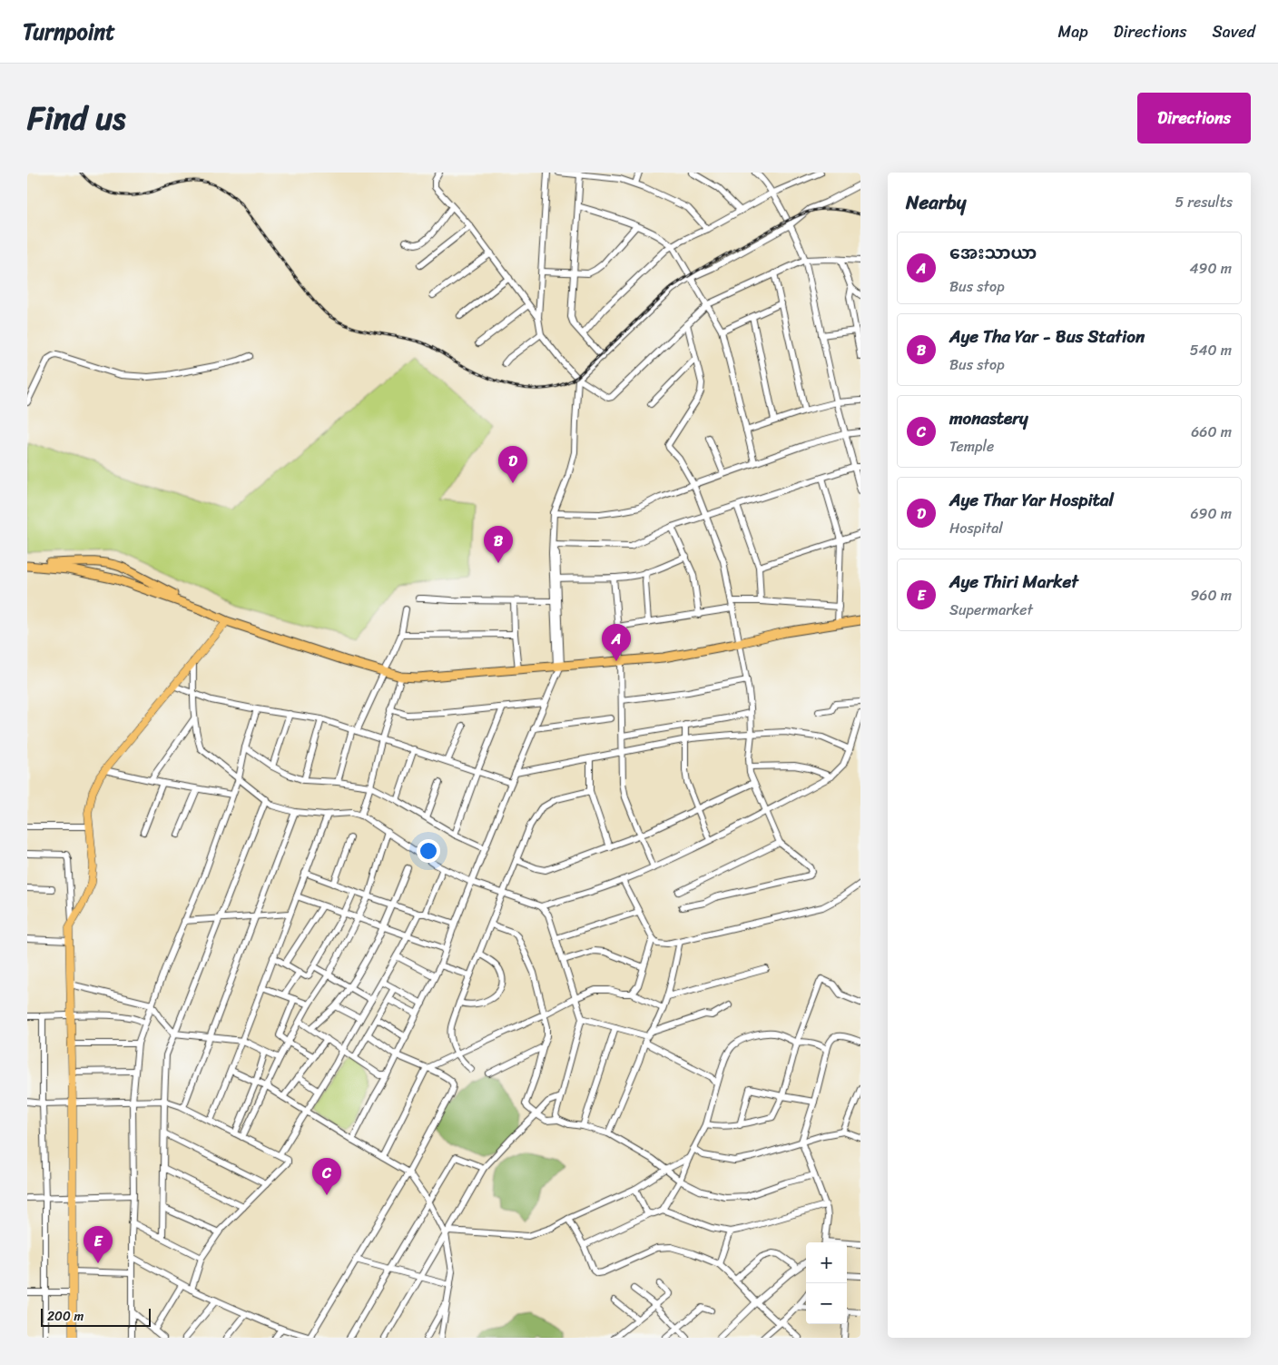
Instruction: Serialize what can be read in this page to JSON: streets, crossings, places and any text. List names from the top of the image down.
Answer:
{
  "scale_bar": "200 m",
  "page": {
    "header": "Turnpoint",
    "nav": ["Map", "Directions", "Saved"],
    "title": "Find us",
    "buttons": "Directions",
    "heading": ["Nearby", "5 results"],
    "list": [
      {
        "mark": "A",
        "name": "အေးသာယာ",
        "note": "Bus stop",
        "value": "490 m"
      },
      {
        "mark": "B",
        "name": "Aye Tha Yar - Bus Station",
        "note": "Bus stop",
        "value": "540 m"
      },
      {
        "mark": "C",
        "name": "monastery",
        "note": "Temple",
        "value": "660 m"
      },
      {
        "mark": "D",
        "name": "Aye Thar Yar Hospital",
        "note": "Hospital",
        "value": "690 m"
      },
      {
        "mark": "E",
        "name": "Aye Thiri Market",
        "note": "Supermarket",
        "value": "960 m"
      }
    ],
    "pins": [
      "D",
      "B",
      "A",
      "C",
      "E"
    ],
    "map_buttons": ["+", "−"],
    "scale": "200 m"
  }
}
